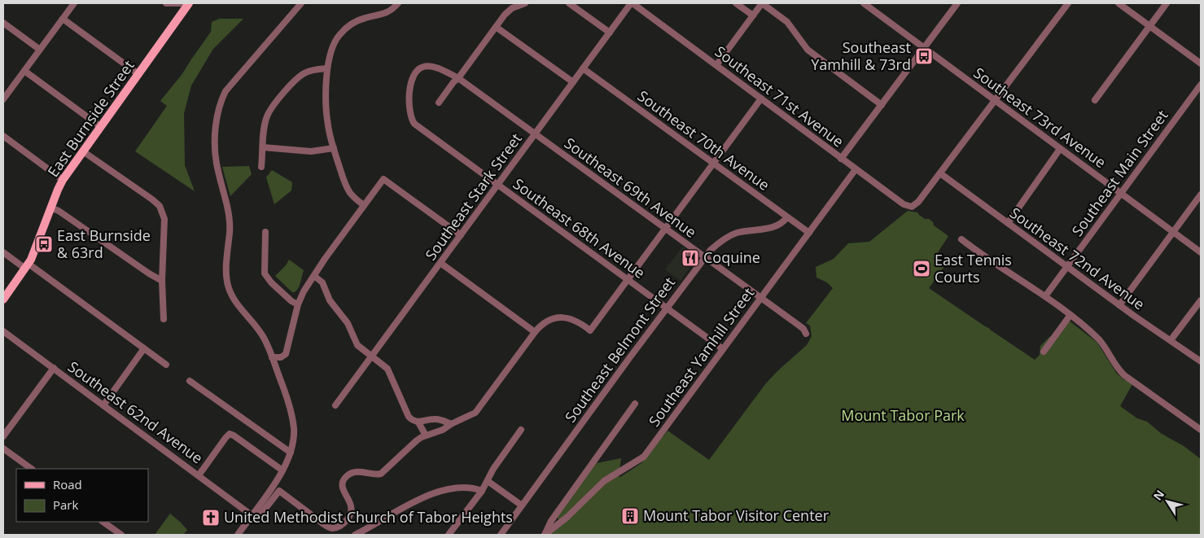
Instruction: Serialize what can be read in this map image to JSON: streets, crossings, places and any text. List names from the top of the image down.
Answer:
{
  "streets": {
    "main road": ["East Burnside Street"],
    "street": [
      "Southeast 71st Avenue",
      "Southeast 73rd Avenue",
      "Southeast 70th Avenue",
      "Southeast Main Street",
      "Southeast 69th Avenue",
      "Southeast Stark Street",
      "Southeast 68th Avenue",
      "Southeast 72nd Avenue",
      "Southeast Belmont Street",
      "Southeast Yamhill Street",
      "Southeast 62nd Avenue"
    ]
  },
  "crossings": [
    ["Southeast 71st Avenue", "Southeast Stark Street"],
    ["Southeast 71st Avenue", "Southeast 72nd Avenue"],
    ["Southeast 71st Avenue", "Southeast Yamhill Street"],
    ["Southeast 73rd Avenue", "Southeast Main Street"],
    ["Southeast 70th Avenue", "Southeast Stark Street"],
    ["Southeast 70th Avenue", "Southeast Belmont Street"],
    ["Southeast 70th Avenue", "Southeast Yamhill Street"],
    ["Southeast Main Street", "Southeast 72nd Avenue"],
    ["Southeast 69th Avenue", "Southeast Stark Street"],
    ["Southeast 69th Avenue", "Southeast 68th Avenue"],
    ["Southeast 69th Avenue", "Southeast Belmont Street"],
    ["Southeast 69th Avenue", "Southeast Yamhill Street"],
    ["Southeast Stark Street", "Southeast 68th Avenue"],
    ["Southeast 68th Avenue", "Southeast Belmont Street"],
    ["Southeast 68th Avenue", "Southeast Yamhill Street"]
  ],
  "parks": ["Mount Tabor Park"],
  "places": {
    "bus stop": ["Southeast Yamhill & 73rd", "East Burnside & 63rd"],
    "restaurant": ["Coquine"],
    "sports": ["East Tennis Courts"],
    "building": ["Mount Tabor Visitor Center"],
    "church": ["United Methodist Church of Tabor Heights"]
  },
  "legend": ["Road", "Park"],
  "north": "top left"
}
